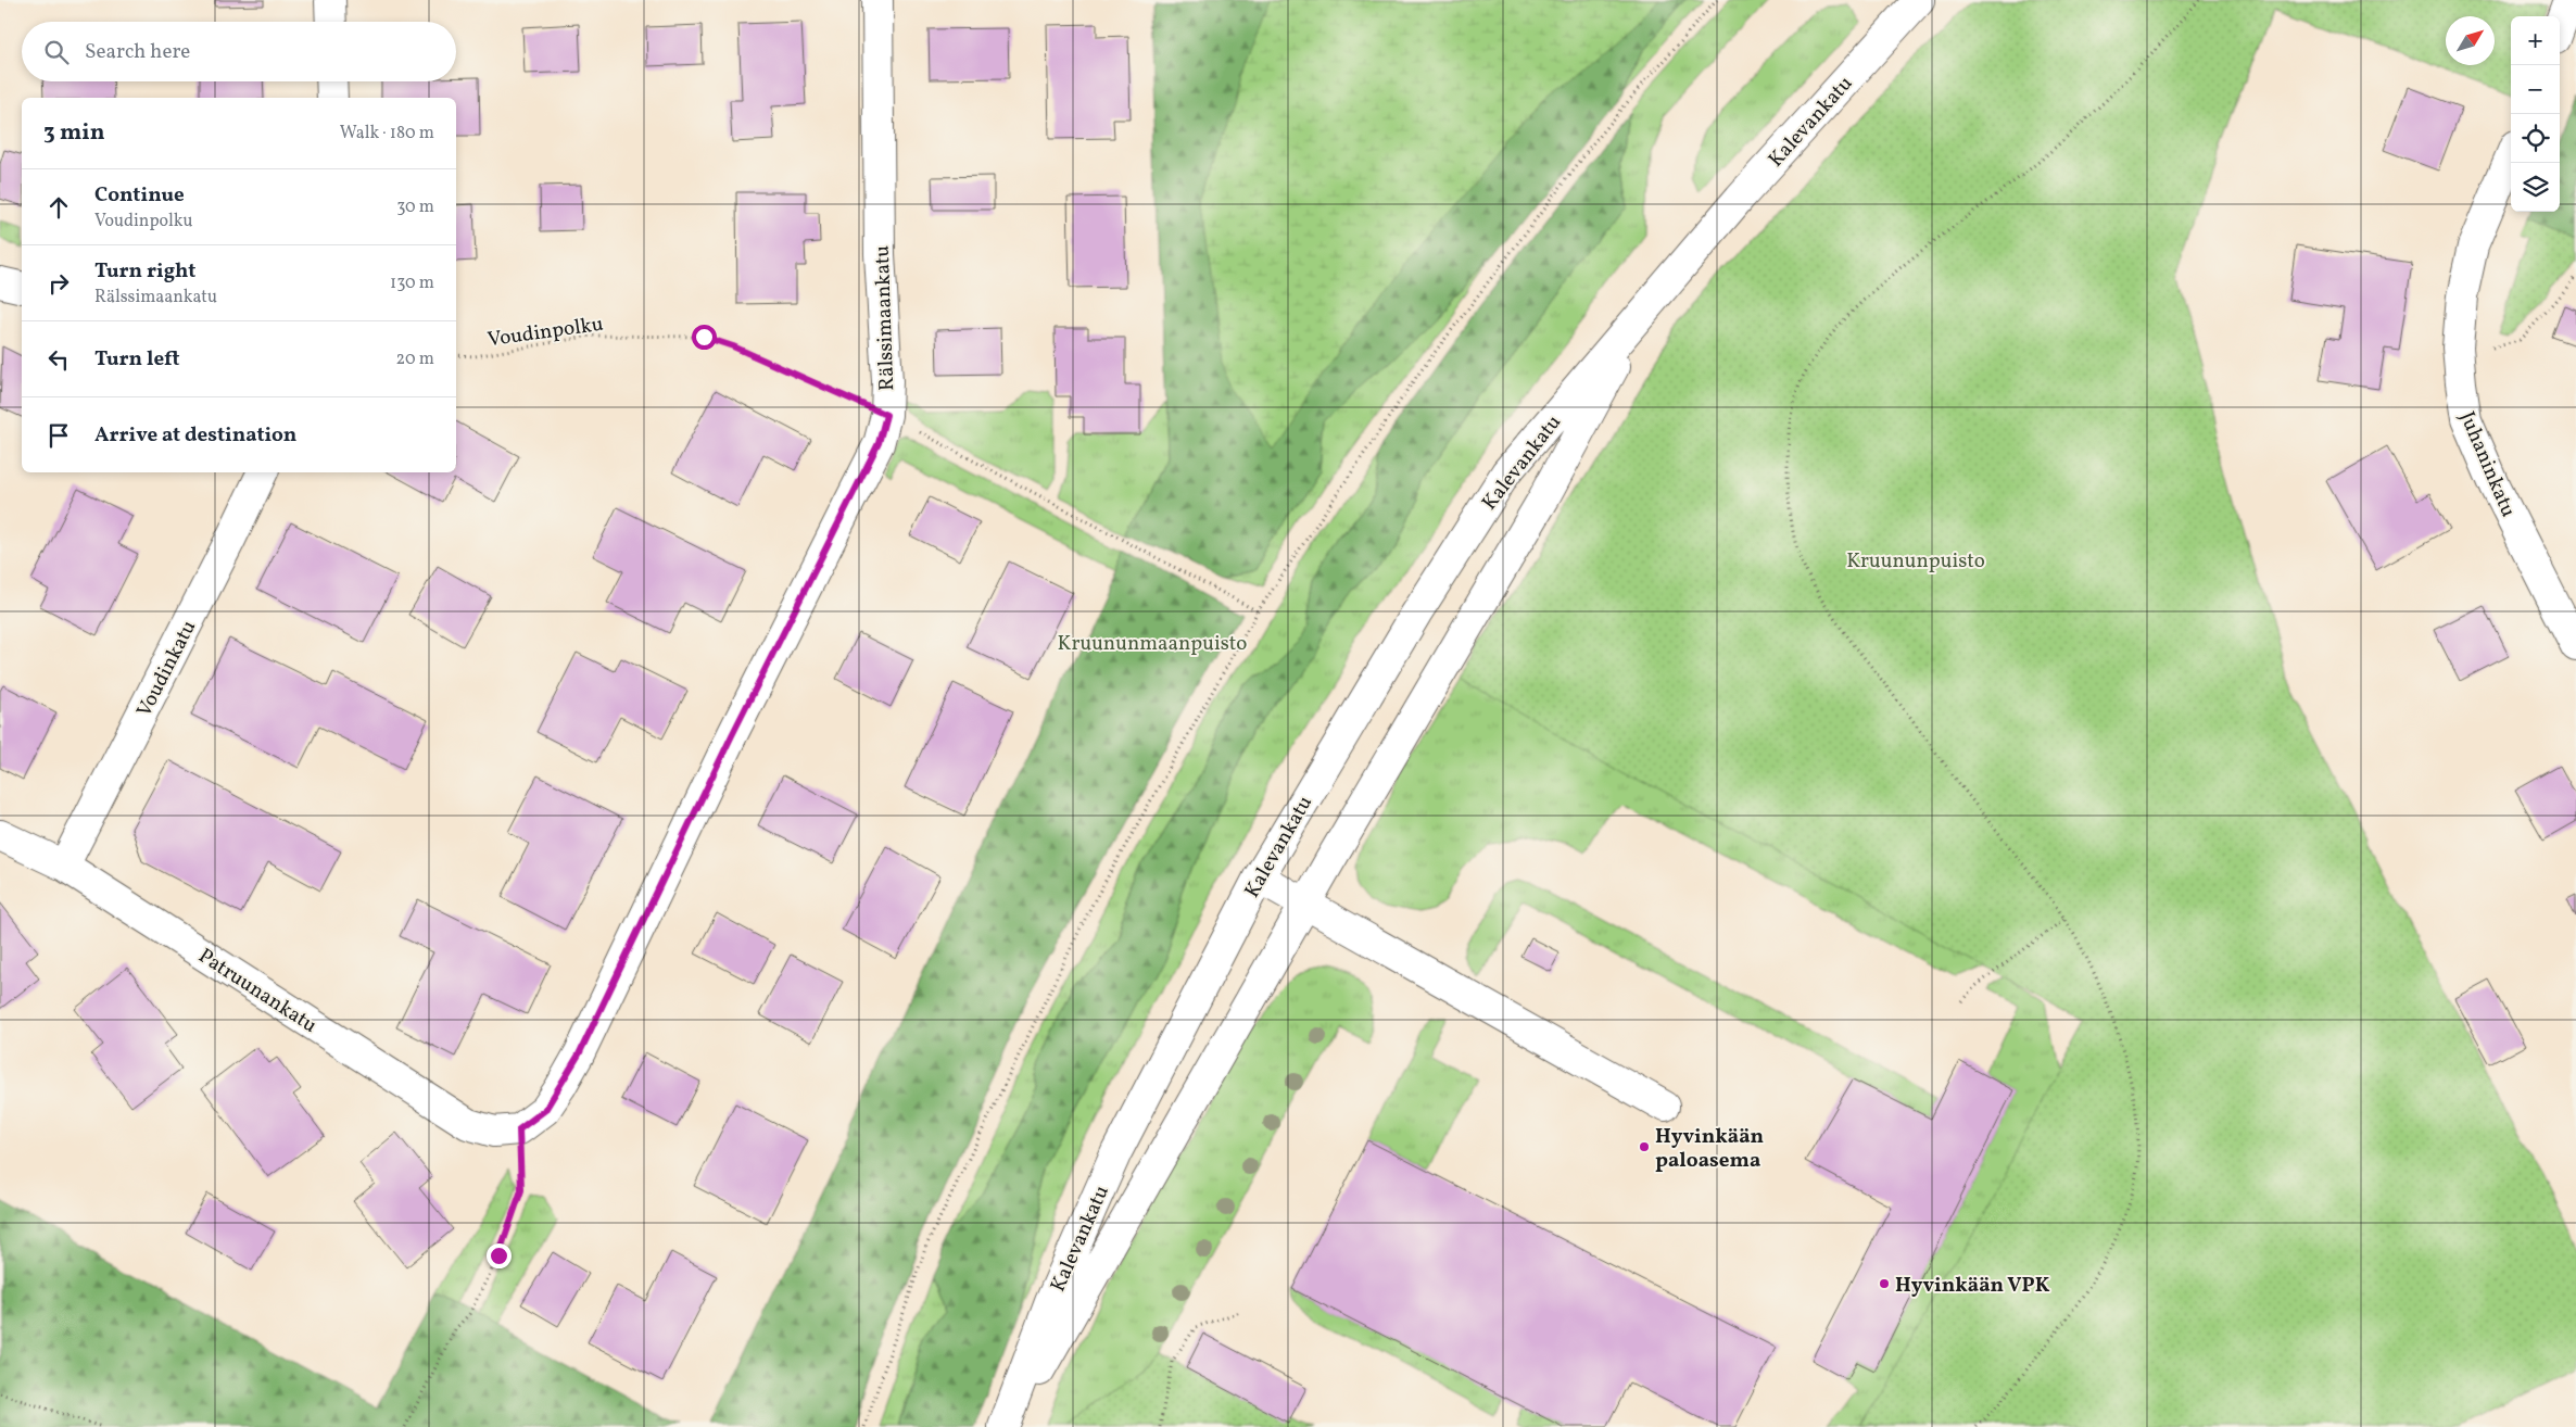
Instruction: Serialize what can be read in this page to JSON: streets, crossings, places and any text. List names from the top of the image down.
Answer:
{
  "streets": {
    "main road": [
      "Kalevankatu",
      "Rälssimaankatu",
      "Juhaninkatu",
      "Voudinkatu",
      "Patruunankatu"
    ],
    "path": ["Voudinpolku"]
  },
  "crossings": [
    ["Rälssimaankatu", "Voudinpolku"],
    ["Rälssimaankatu", "Patruunankatu"],
    ["Voudinkatu", "Patruunankatu"]
  ],
  "parks": ["Kruununpuisto", "Kruununmaanpuisto"],
  "places": ["Hyvinkään paloasema", "Hyvinkään VPK"],
  "north": "top right",
  "page": {
    "map_buttons": ["+", "−"],
    "search": "Search here",
    "heading": ["3 min", "Walk · 180 m"],
    "list": [
      ["Continue", "Voudinpolku", "30 m"],
      ["Turn right", "Rälssimaankatu", "130 m"],
      ["Turn left", "20 m"],
      "Arrive at destination"
    ]
  }
}
